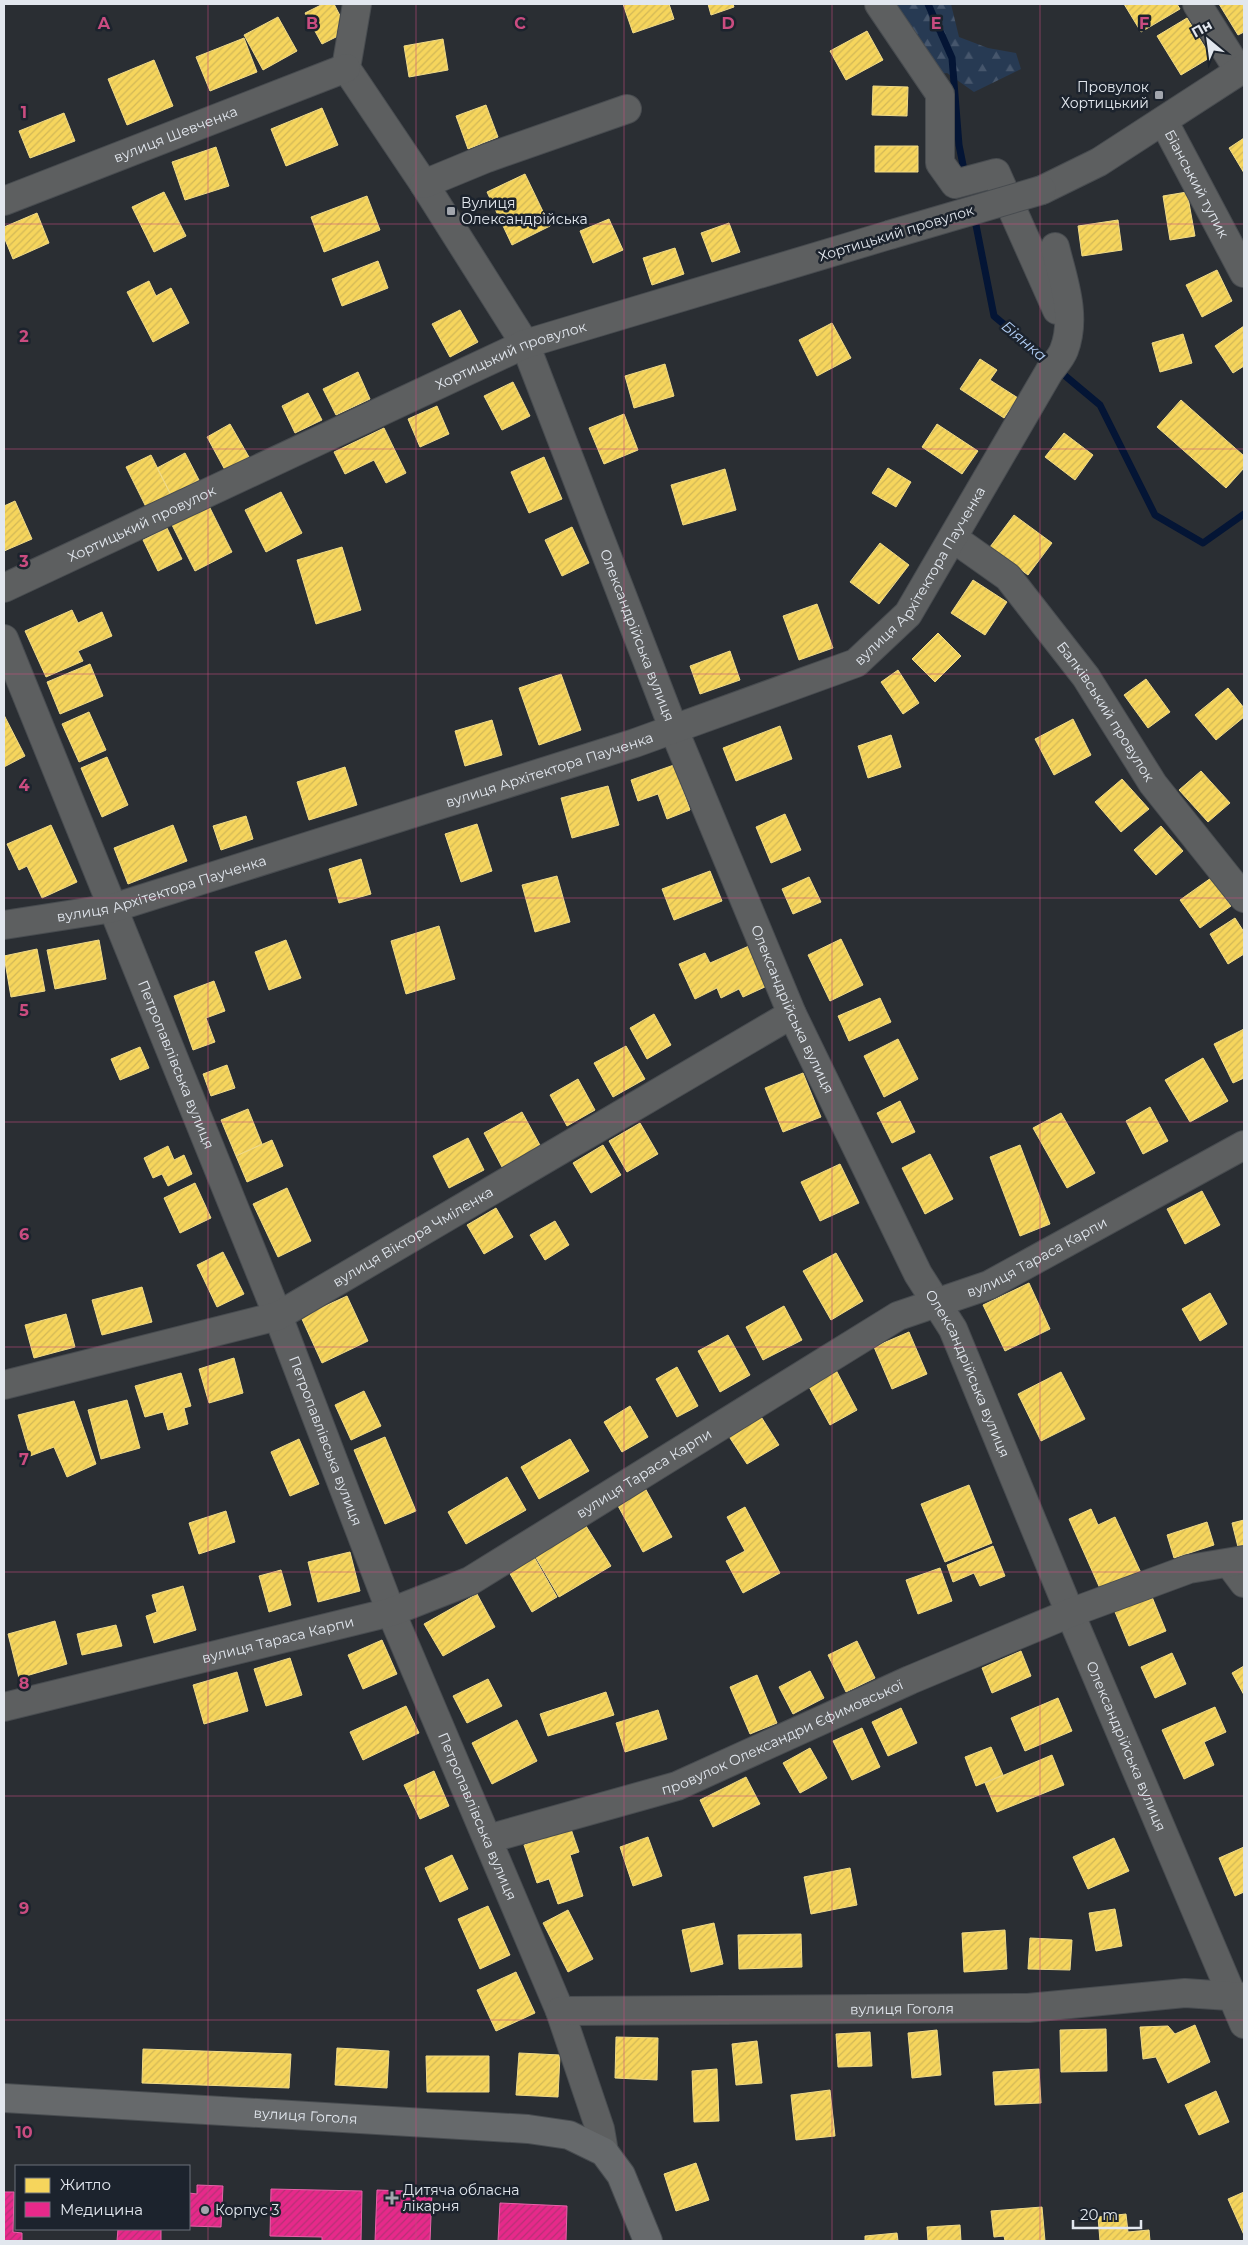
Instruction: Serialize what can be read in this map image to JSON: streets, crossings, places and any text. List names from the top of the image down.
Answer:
{
  "streets": {
    "main road": ["Петропавлівська вулиця", "вулиця Гоголя"],
    "street": [
      "вулиця Шевченка",
      "Біанський тупик",
      "Хортицький провулок",
      "вулиця Архітектора Паученка",
      "Олександрійська вулиця",
      "Балківський провулок",
      "вулиця Віктора Чміленка",
      "вулиця Тараса Карпи",
      "провулок Олександри Єфимовської"
    ]
  },
  "crossings": [
    ["вулиця Шевченка", "Олександрійська вулиця"],
    ["Біанський тупик", "Хортицький провулок"],
    ["Хортицький провулок", "Олександрійська вулиця"],
    ["вулиця Архітектора Паученка", "Олександрійська вулиця"],
    ["вулиця Архітектора Паученка", "Балківський провулок"],
    ["вулиця Архітектора Паученка", "Петропавлівська вулиця"],
    ["Олександрійська вулиця", "вулиця Віктора Чміленка"],
    ["Олександрійська вулиця", "вулиця Тараса Карпи"],
    ["Олександрійська вулиця", "провулок Олександри Єфимовської"],
    ["Олександрійська вулиця", "вулиця Гоголя"],
    ["Петропавлівська вулиця", "вулиця Віктора Чміленка"],
    ["Петропавлівська вулиця", "вулиця Тараса Карпи"],
    ["Петропавлівська вулиця", "провулок Олександри Єфимовської"],
    ["Петропавлівська вулиця", "вулиця Гоголя"]
  ],
  "water": ["Біянка"],
  "places": {
    "transit": ["Провулок Хортицький", "Вулиця Олександрійська"],
    "health": ["Дитяча обласна лікарня"],
    "other": ["Корпус 3"]
  },
  "legend": ["Житло", "Медицина"],
  "scale_bar": "20 m",
  "north": "top left",
  "grid": {
    "columns": [
      "A",
      "B",
      "C",
      "D",
      "E",
      "F"
    ],
    "rows": [
      "1",
      "2",
      "3",
      "4",
      "5",
      "6",
      "7",
      "8",
      "9",
      "10"
    ]
  }
}
